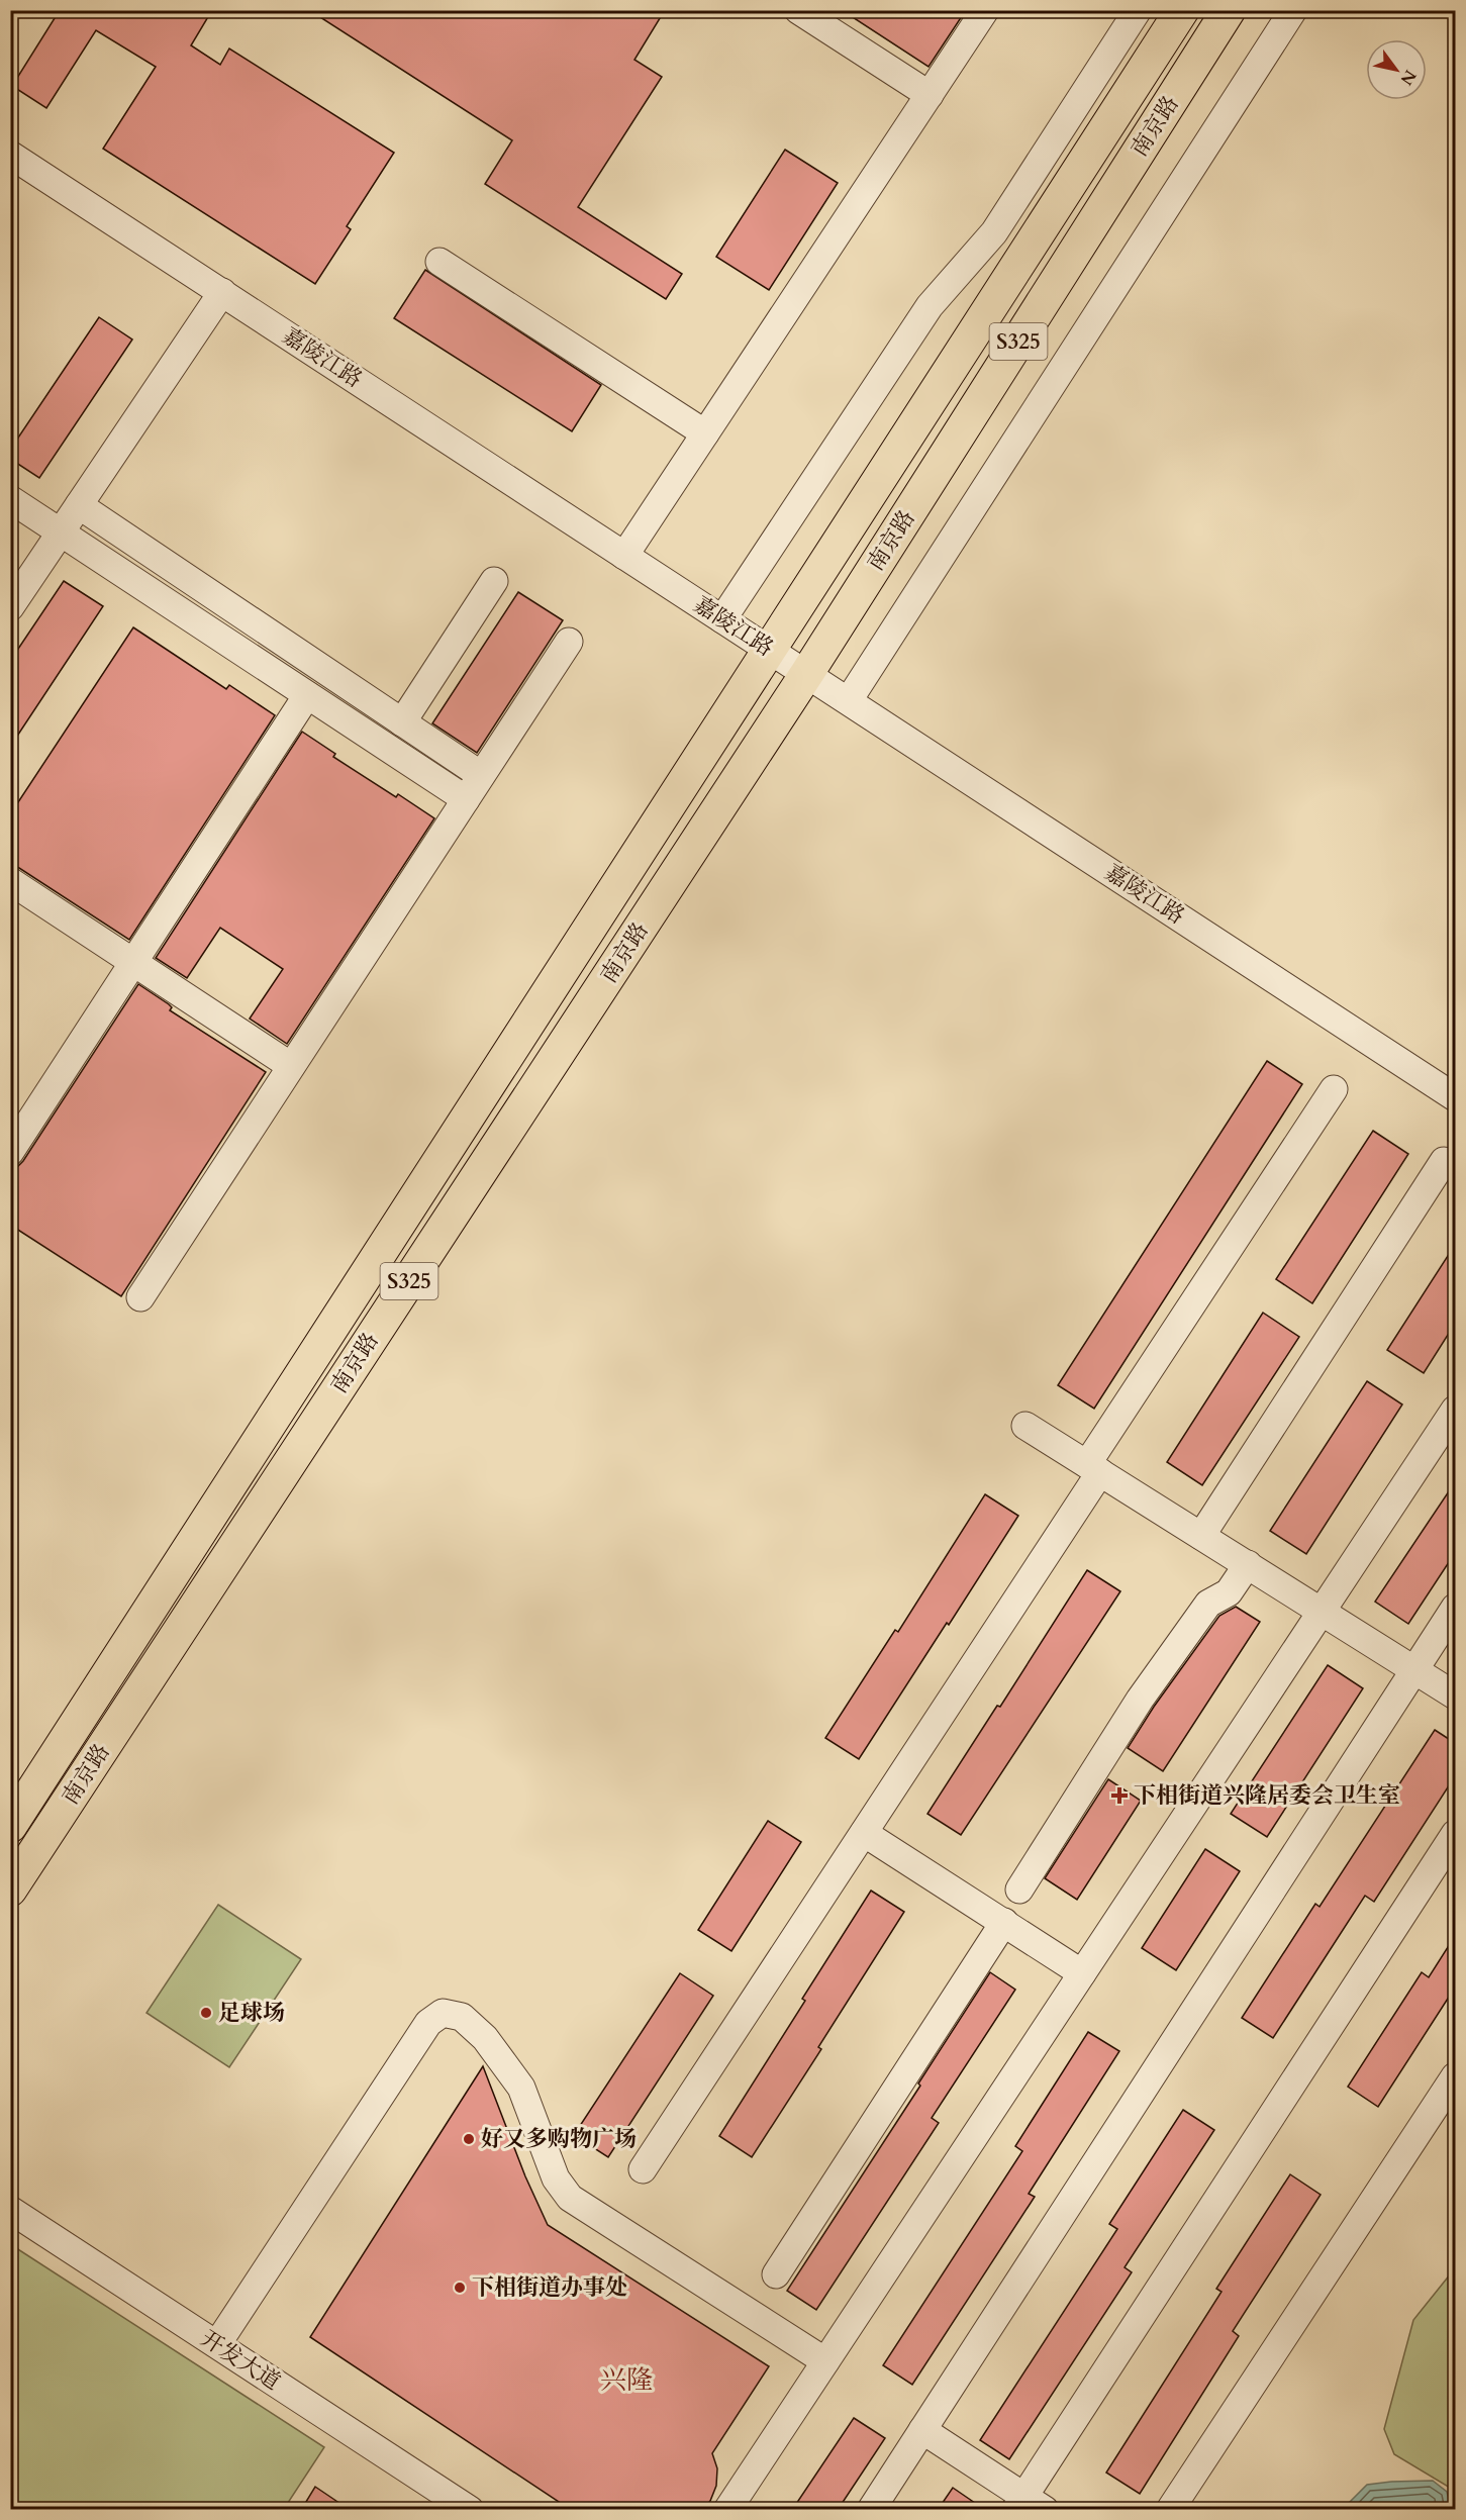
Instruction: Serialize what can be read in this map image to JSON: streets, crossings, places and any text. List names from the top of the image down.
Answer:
{
  "streets": {
    "main road": ["南京路", "S325"],
    "street": ["嘉陵江路", "开发大道"]
  },
  "crossings": [
    ["南京路", "嘉陵江路"]
  ],
  "districts": ["兴隆"],
  "places": {
    "health": ["下相街道兴隆居委会卫生室"],
    "other": ["足球场", "好又多购物广场", "下相街道办事处"]
  },
  "north": "bottom right"
}
